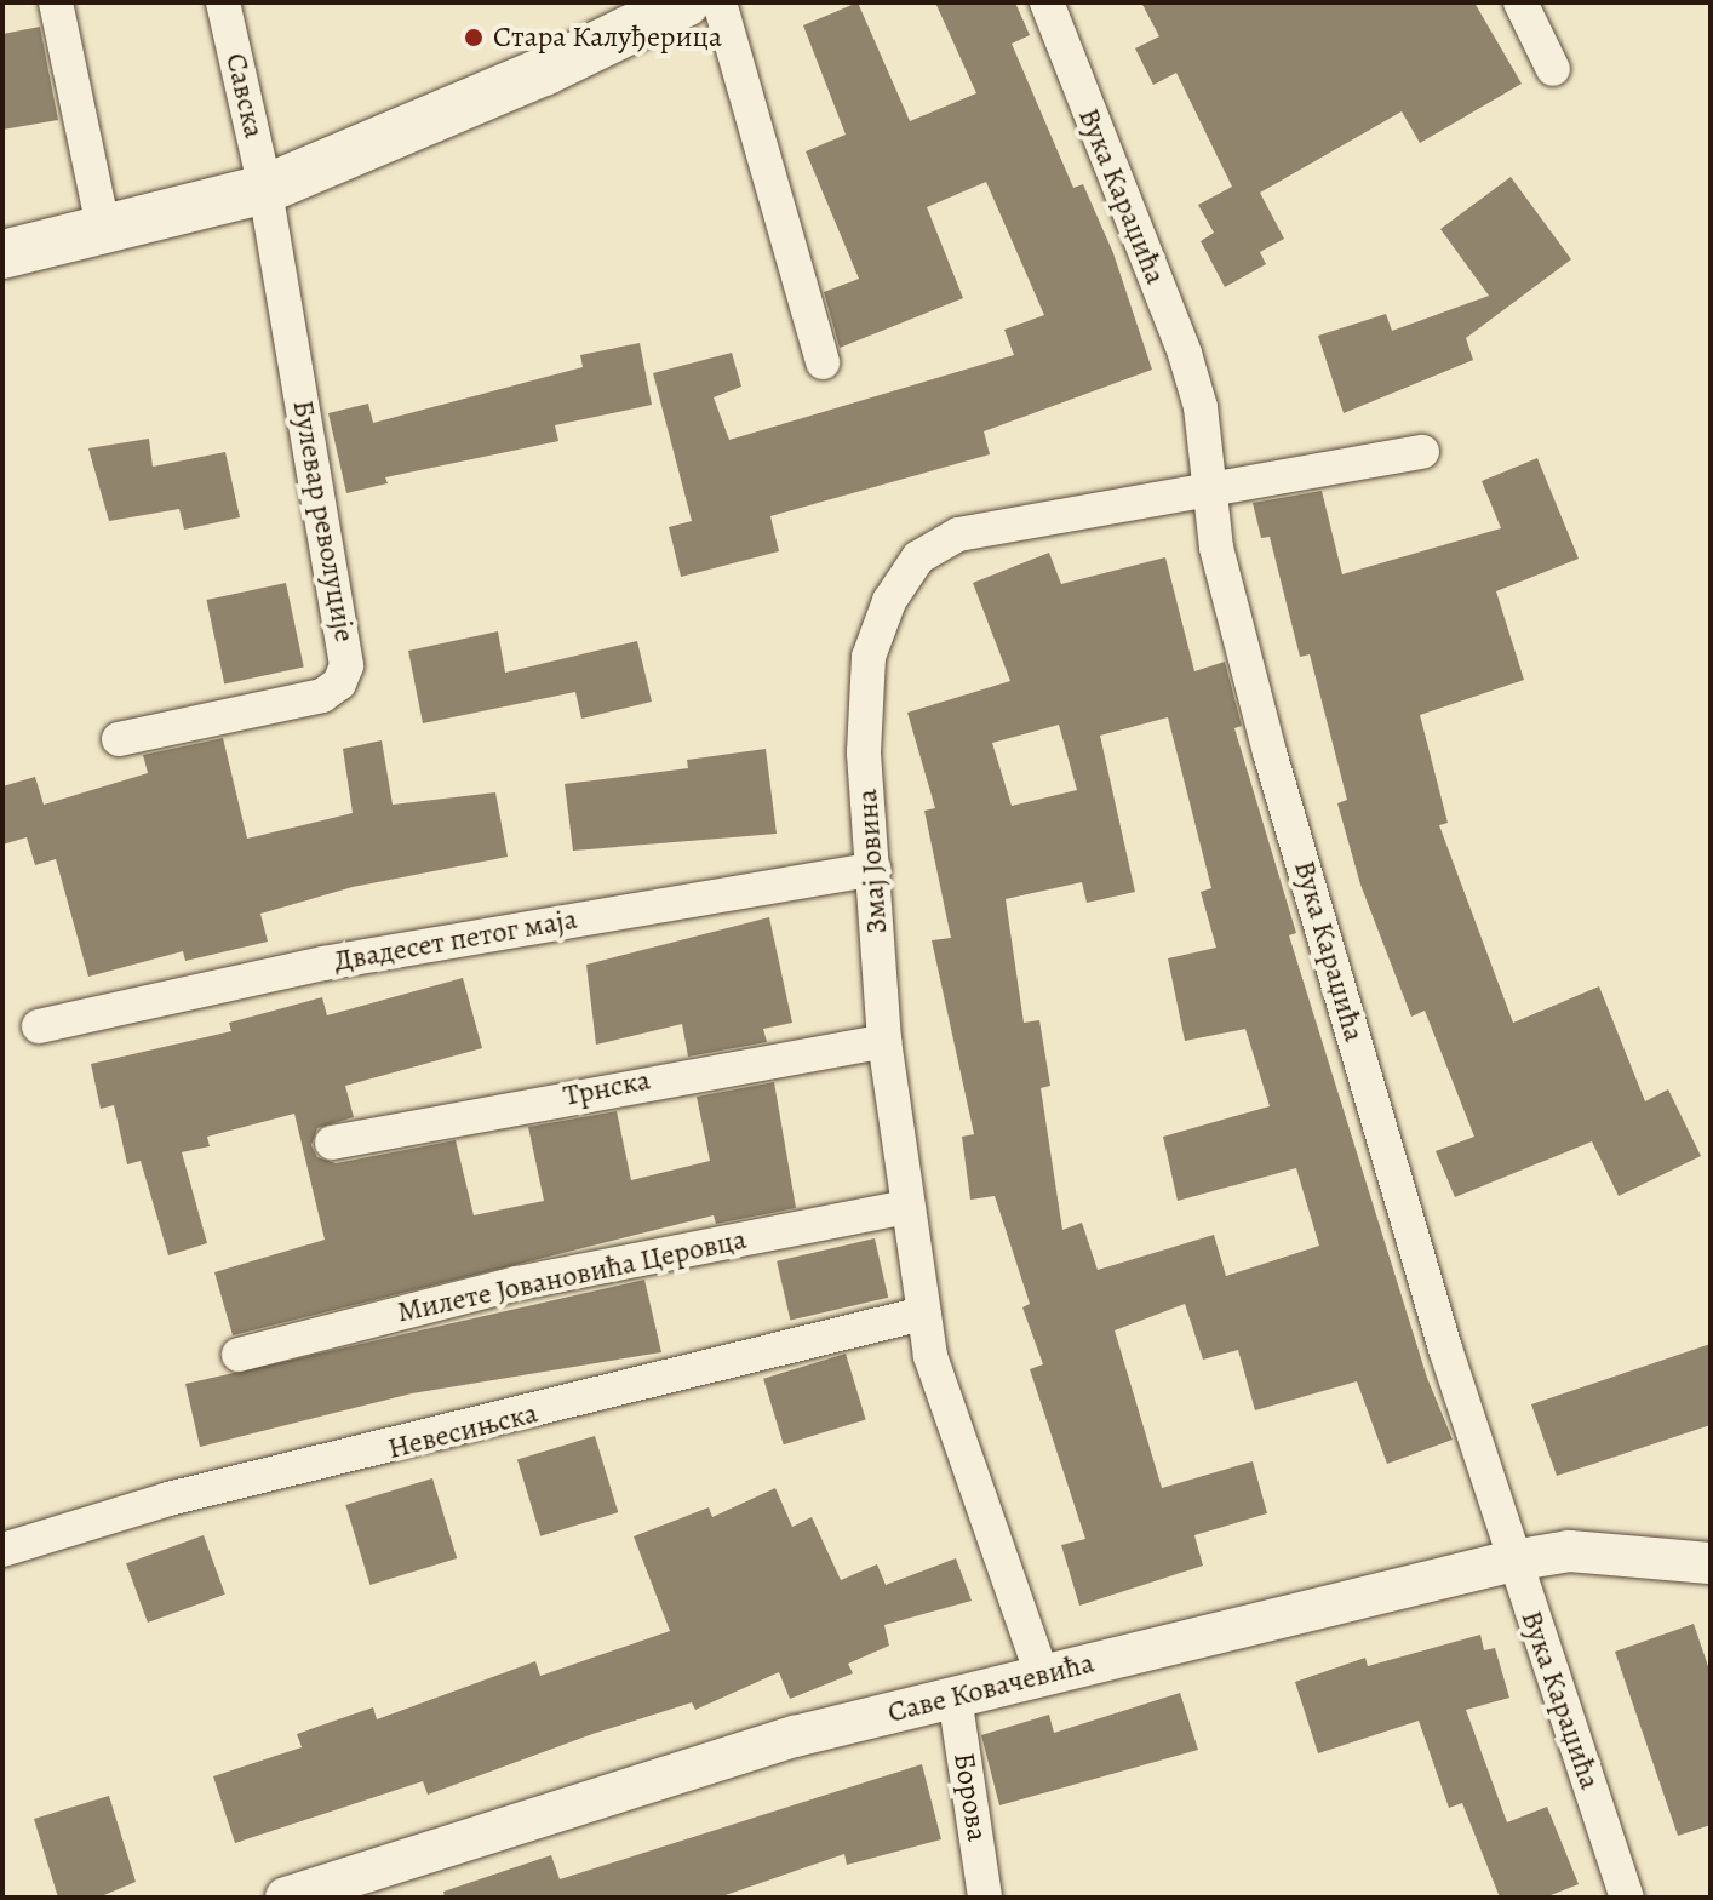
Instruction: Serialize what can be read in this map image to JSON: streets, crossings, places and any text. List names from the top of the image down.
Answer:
{
  "streets": {
    "street": [
      "Савска",
      "Вука Караџића",
      "Булевар револуције",
      "Змај Јовина",
      "Двадесет петог маја",
      "Трнска",
      "Милете Јовановића Церовца",
      "Невесињска",
      "Саве Ковачевића",
      "Борова"
    ]
  },
  "crossings": [
    ["Савска", "Булевар револуције"],
    ["Вука Караџића", "Змај Јовина"],
    ["Вука Караџића", "Саве Ковачевића"],
    ["Змај Јовина", "Двадесет петог маја"],
    ["Змај Јовина", "Трнска"],
    ["Змај Јовина", "Милете Јовановића Церовца"],
    ["Змај Јовина", "Невесињска"],
    ["Змај Јовина", "Саве Ковачевића"],
    ["Саве Ковачевића", "Борова"]
  ],
  "places": ["Стара Калуђерица"]
}
